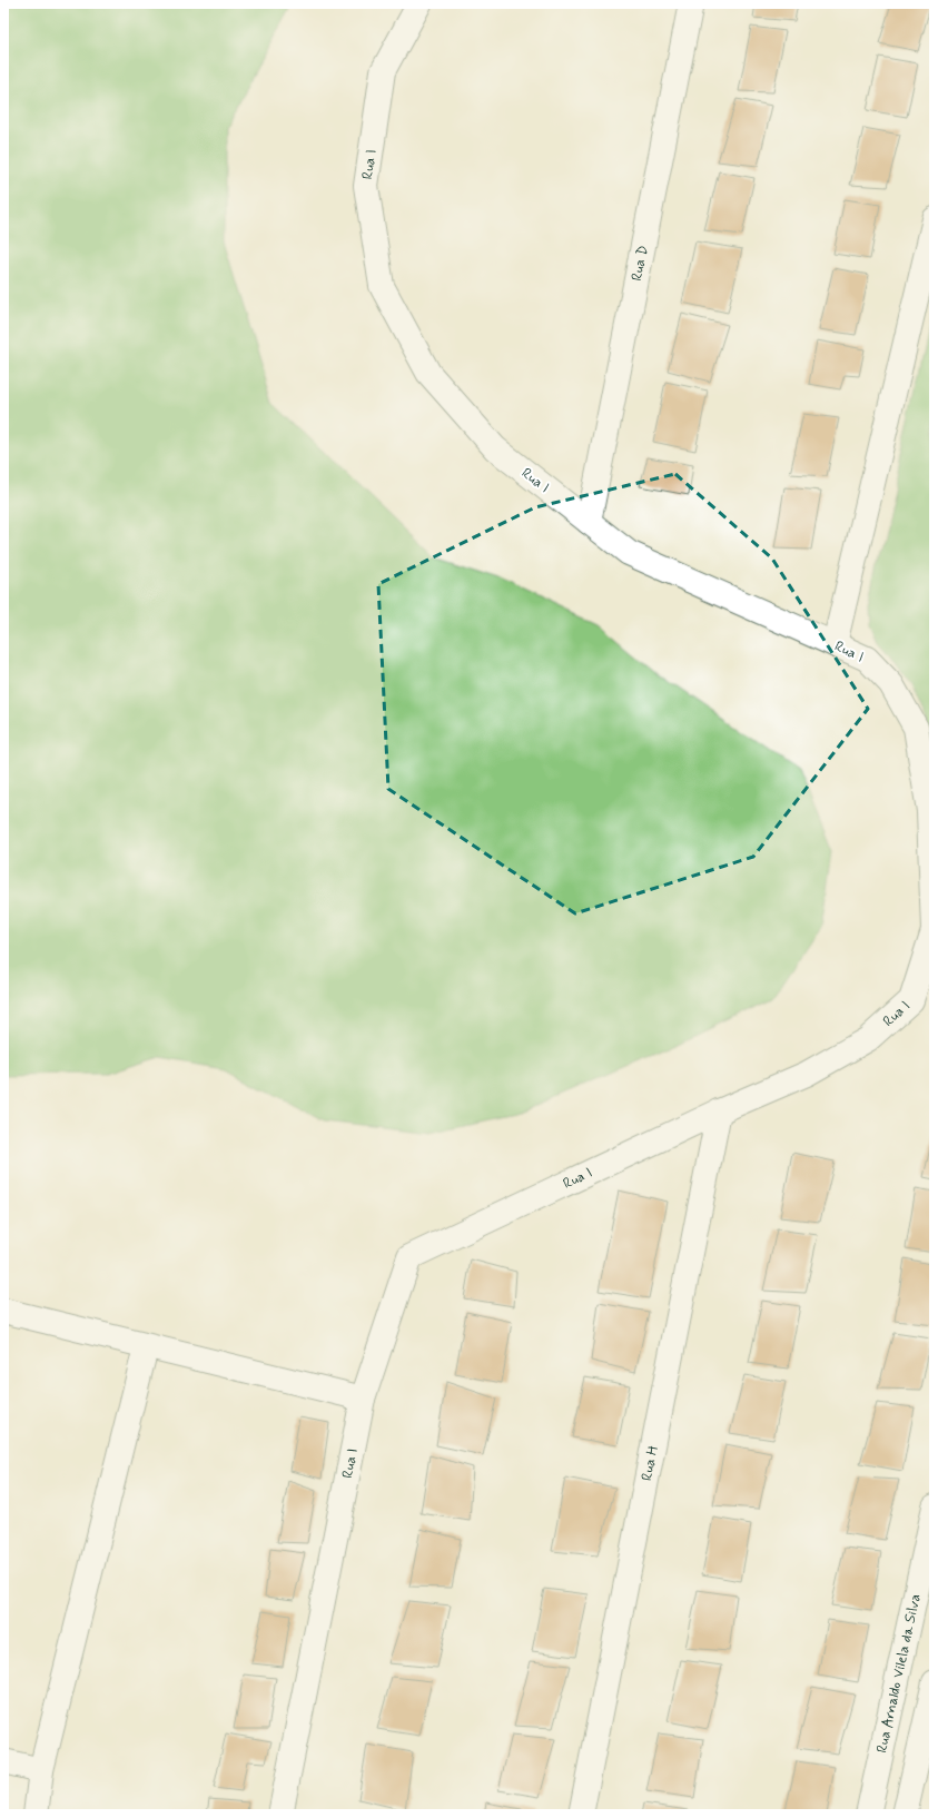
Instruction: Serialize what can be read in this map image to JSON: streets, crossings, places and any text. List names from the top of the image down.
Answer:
{
  "streets": {
    "street": [
      "Rua I",
      "Rua D",
      "Rua H",
      "Rua Arnaldo Vilela da Silva"
    ]
  },
  "crossings": [
    ["Rua I", "Rua D"],
    ["Rua I", "Rua H"]
  ]
}
